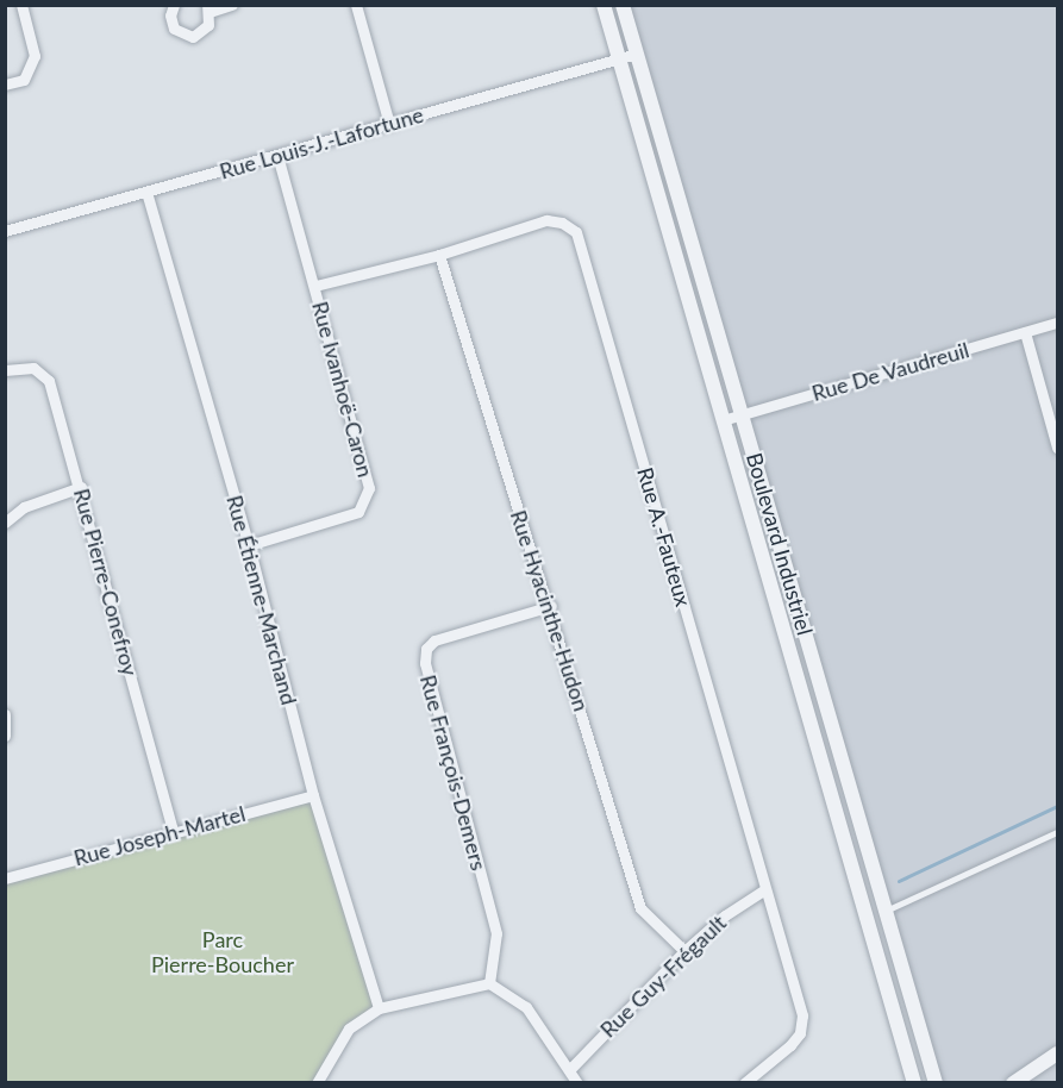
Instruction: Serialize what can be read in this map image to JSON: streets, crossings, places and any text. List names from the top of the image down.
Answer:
{
  "streets": {
    "street": [
      "Rue Louis-J.-Lafortune",
      "Rue De Vaudreuil",
      "Rue Ivanhoë-Caron",
      "Rue A.-Fauteux",
      "Boulevard Industriel",
      "Rue Pierre-Conefroy",
      "Rue Étienne-Marchand",
      "Rue Hyacinthe-Hudon",
      "Rue François-Demers",
      "Rue Joseph-Martel",
      "Rue Guy-Frégault"
    ]
  },
  "crossings": [
    ["Rue Louis-J.-Lafortune", "Rue Ivanhoë-Caron"],
    ["Rue Louis-J.-Lafortune", "Boulevard Industriel"],
    ["Rue Louis-J.-Lafortune", "Rue Étienne-Marchand"],
    ["Rue De Vaudreuil", "Boulevard Industriel"],
    ["Rue Ivanhoë-Caron", "Rue A.-Fauteux"],
    ["Rue Ivanhoë-Caron", "Rue Étienne-Marchand"],
    ["Rue A.-Fauteux", "Rue Hyacinthe-Hudon"],
    ["Rue A.-Fauteux", "Rue Guy-Frégault"],
    ["Rue Pierre-Conefroy", "Rue Joseph-Martel"],
    ["Rue Étienne-Marchand", "Rue Joseph-Martel"],
    ["Rue Hyacinthe-Hudon", "Rue François-Demers"],
    ["Rue Hyacinthe-Hudon", "Rue Guy-Frégault"]
  ],
  "parks": ["Parc Pierre-Boucher"]
}
